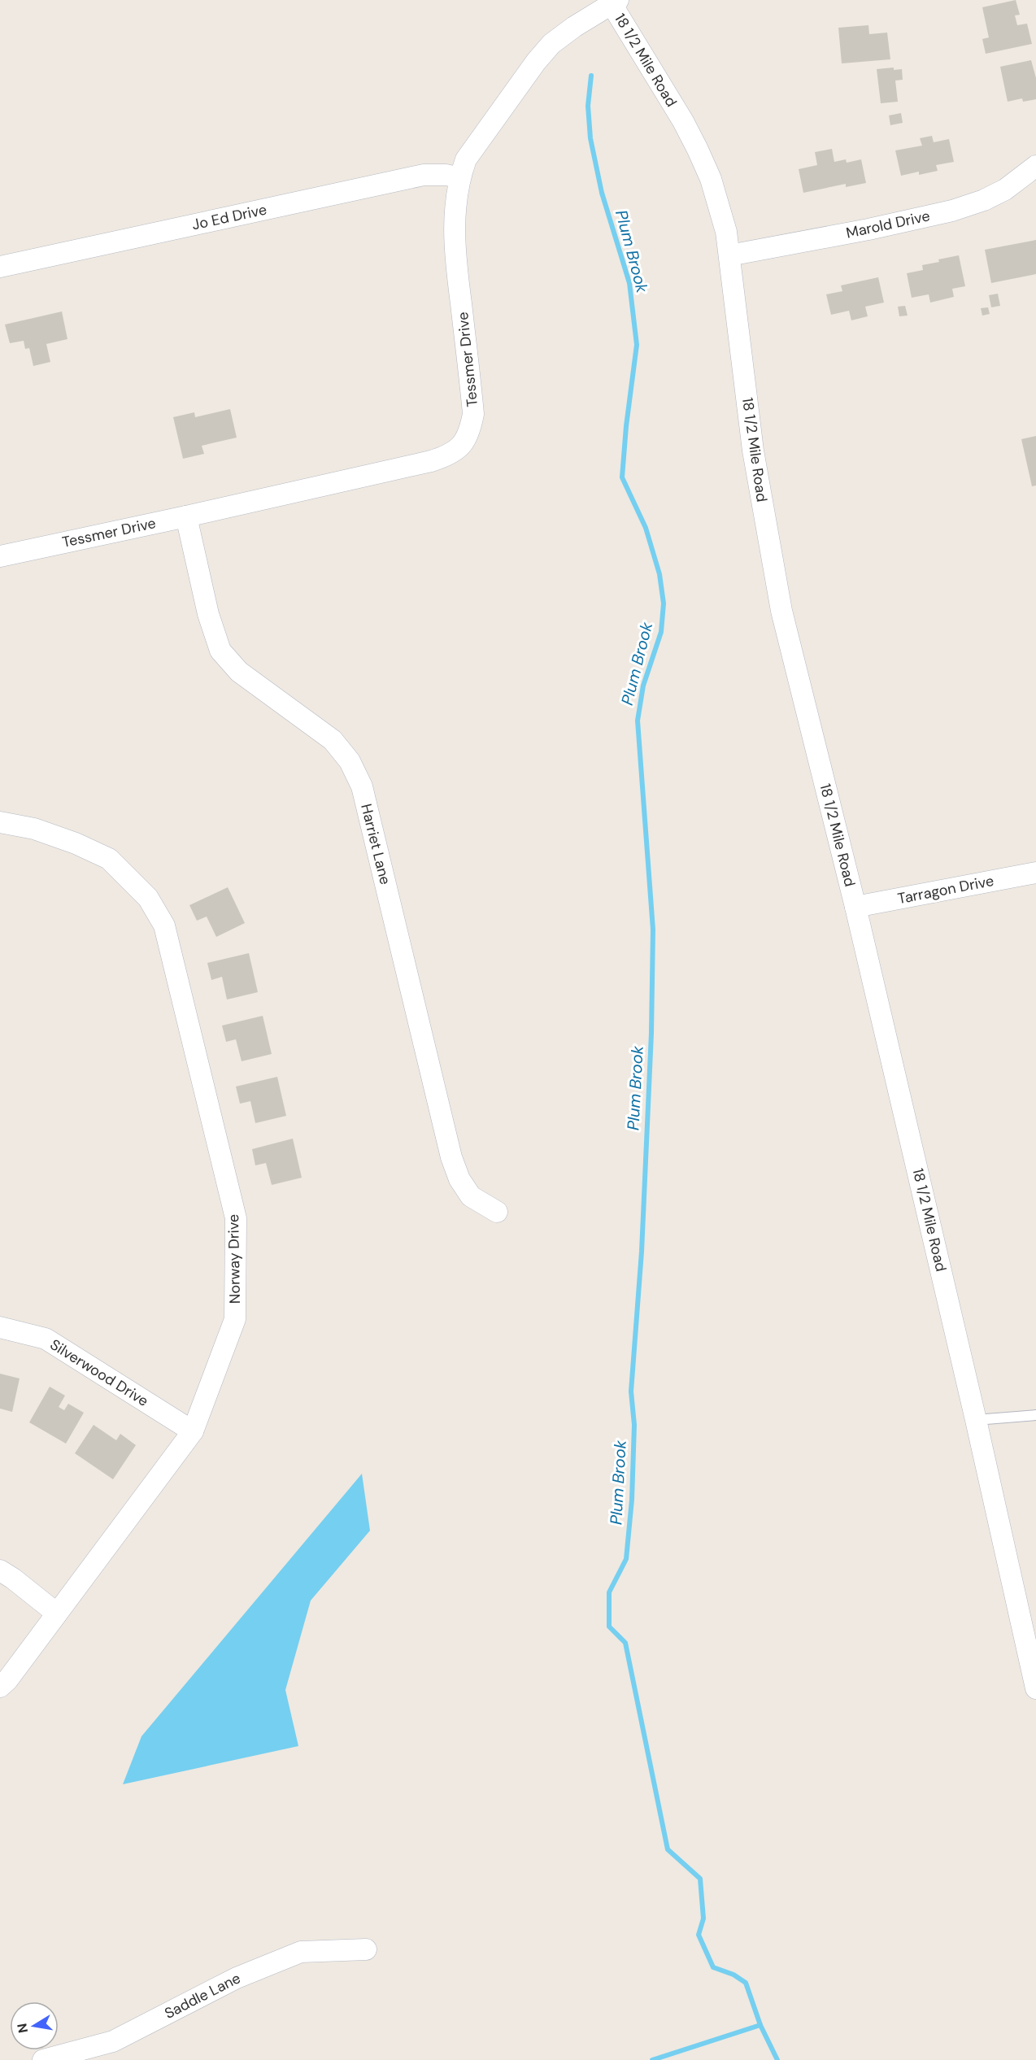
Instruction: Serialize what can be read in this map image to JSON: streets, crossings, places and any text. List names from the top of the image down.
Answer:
{
  "streets": {
    "street": [
      "18 1/2 Mile Road",
      "Jo Ed Drive",
      "Marold Drive",
      "Tessmer Drive",
      "Harriet Lane",
      "Tarragon Drive",
      "Norway Drive",
      "Silverwood Drive",
      "Saddle Lane"
    ]
  },
  "crossings": [
    ["18 1/2 Mile Road", "Marold Drive"],
    ["18 1/2 Mile Road", "Tessmer Drive"],
    ["18 1/2 Mile Road", "Tarragon Drive"],
    ["Jo Ed Drive", "Tessmer Drive"],
    ["Tessmer Drive", "Harriet Lane"],
    ["Norway Drive", "Silverwood Drive"]
  ],
  "water": ["Plum Brook"],
  "north": "left"
}
